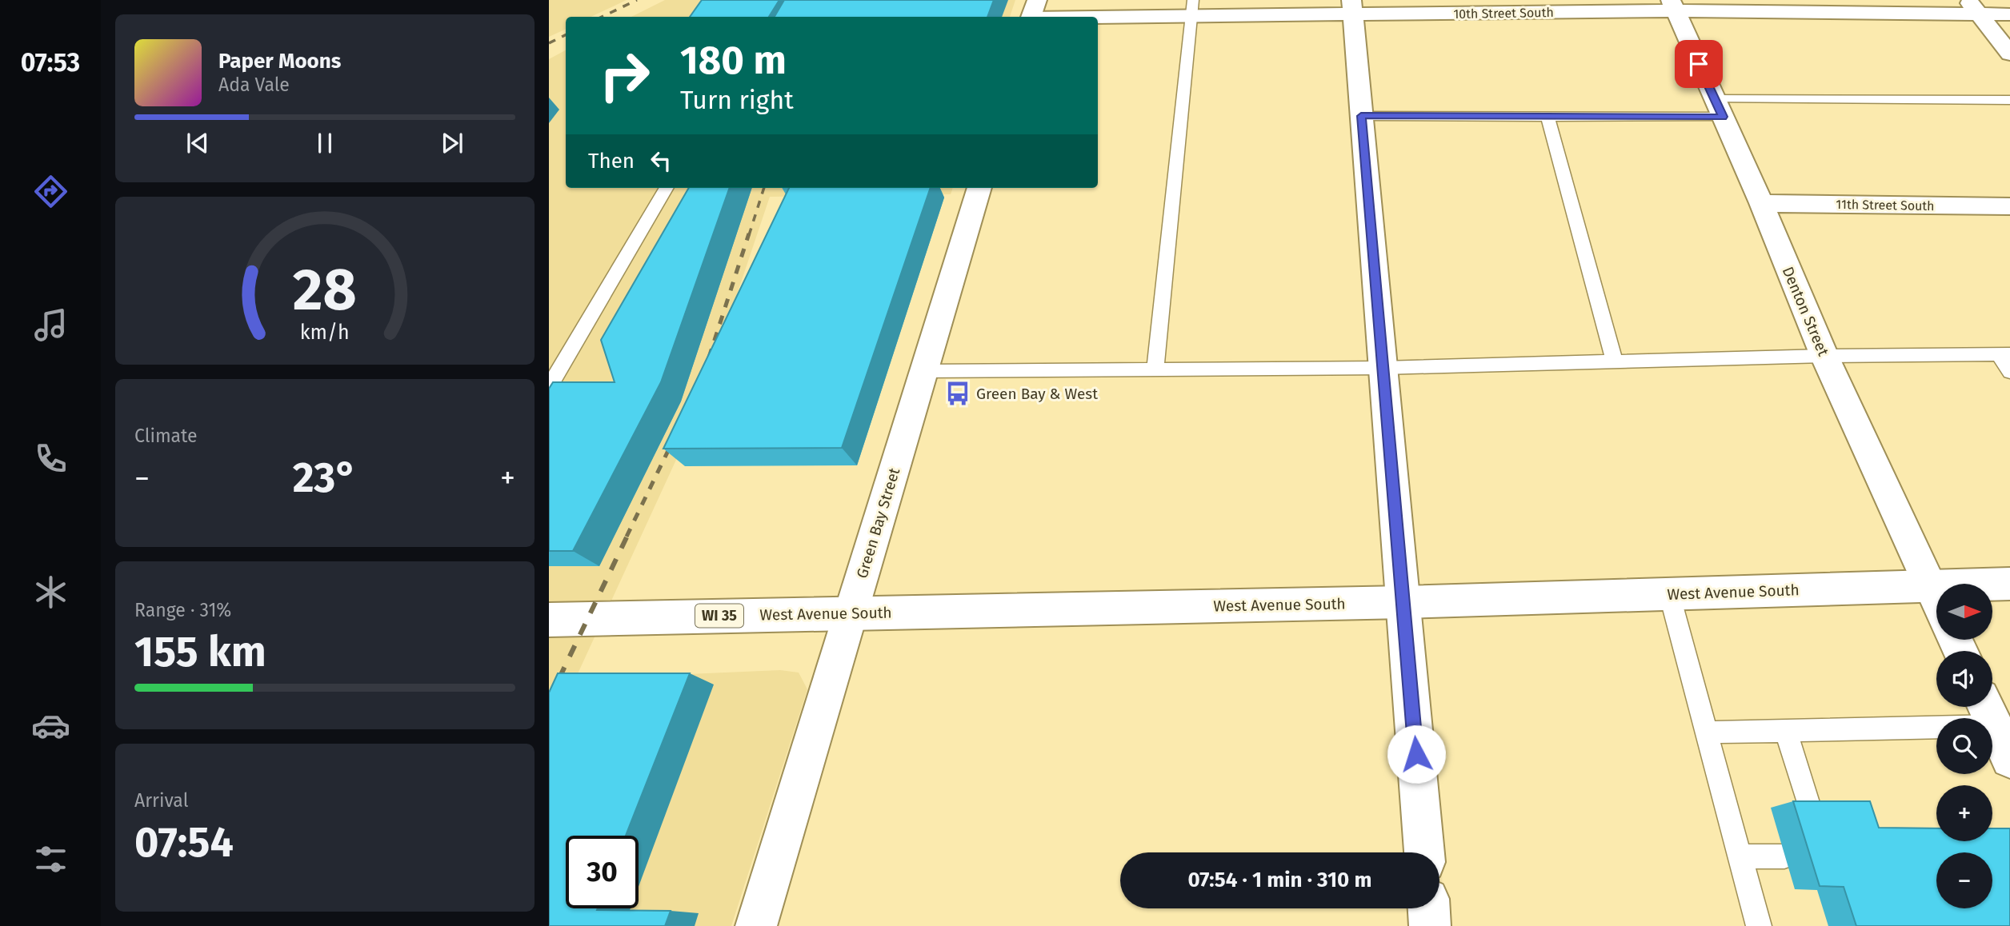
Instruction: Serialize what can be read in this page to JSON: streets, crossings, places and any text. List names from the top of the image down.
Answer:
{
  "streets": {
    "street": [
      "10th Street South",
      "11th Street South",
      "Denton Street",
      "Green Bay Street",
      "West Avenue South",
      "WI 35"
    ]
  },
  "crossings": [
    ["10th Street South", "Denton Street"],
    ["11th Street South", "Denton Street"],
    ["Denton Street", "West Avenue South"],
    ["Green Bay Street", "West Avenue South"]
  ],
  "places": {
    "bus stop": ["Green Bay & West"]
  },
  "north": "right",
  "page": {
    "tabs": "07:53",
    "turn": ["180 m", "Turn right"],
    "song": ["Paper Moons", "Ada Vale"],
    "then": "Then",
    "tile": [
      "Climate",
      ["Range · 31%", "155 km"],
      ["Arrival", "07:54"]
    ],
    "heat": ["−", "23°", "+"],
    "map_buttons": ["+", "−"],
    "limit": "30",
    "trip": "07:54 · 1 min · 310 m",
    "gauge": ["28", "km/h"]
  }
}
